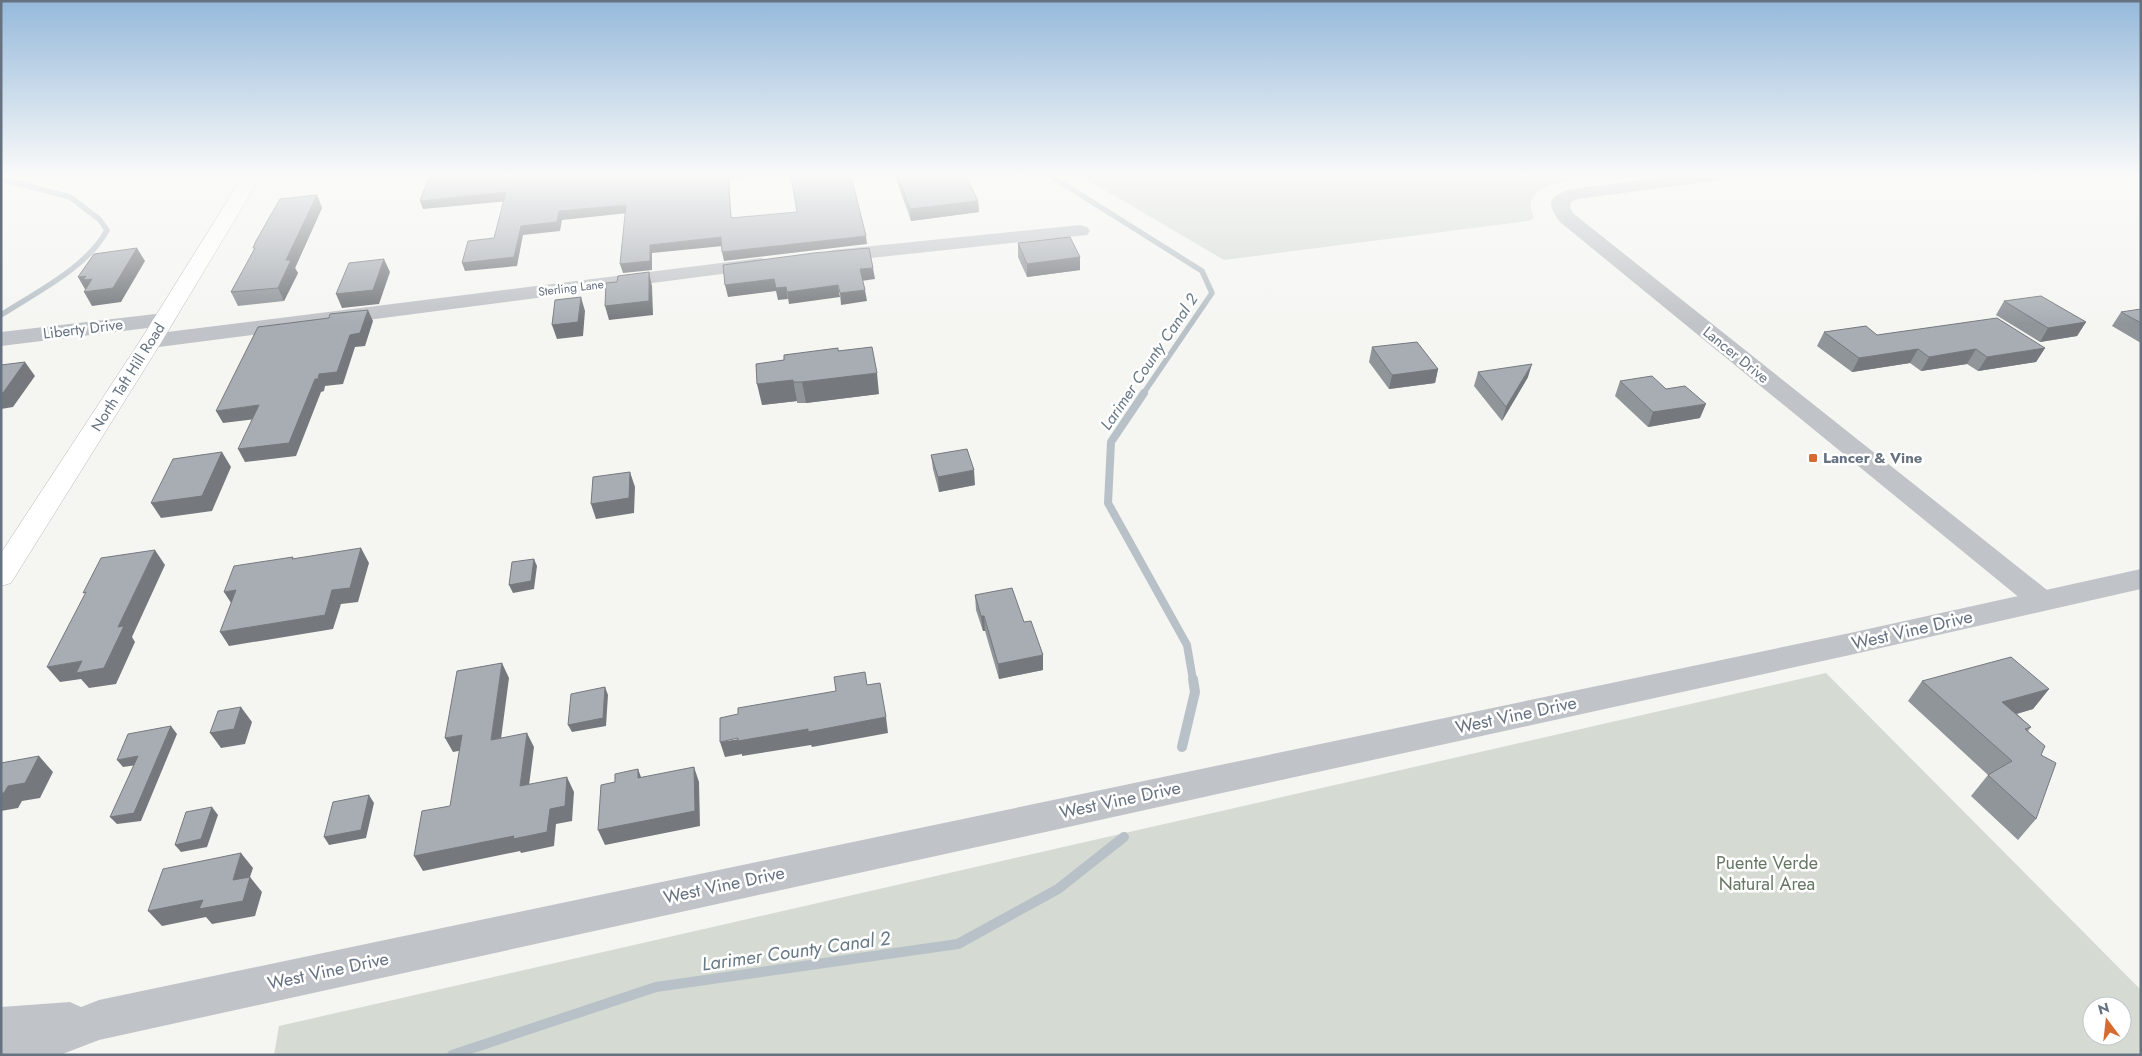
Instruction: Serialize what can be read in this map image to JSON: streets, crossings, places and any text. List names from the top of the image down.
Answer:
{
  "streets": {
    "main road": ["North Taft Hill Road"],
    "street": [
      "Sterling Lane",
      "Liberty Drive",
      "Lancer Drive",
      "West Vine Drive"
    ]
  },
  "crossings": [
    ["Sterling Lane", "North Taft Hill Road"],
    ["Liberty Drive", "North Taft Hill Road"],
    ["Lancer Drive", "West Vine Drive"]
  ],
  "water": ["Larimer County Canal 2"],
  "parks": ["Puente Verde Natural Area"],
  "places": {
    "transit": ["Lancer & Vine"]
  },
  "north": "top"
}
